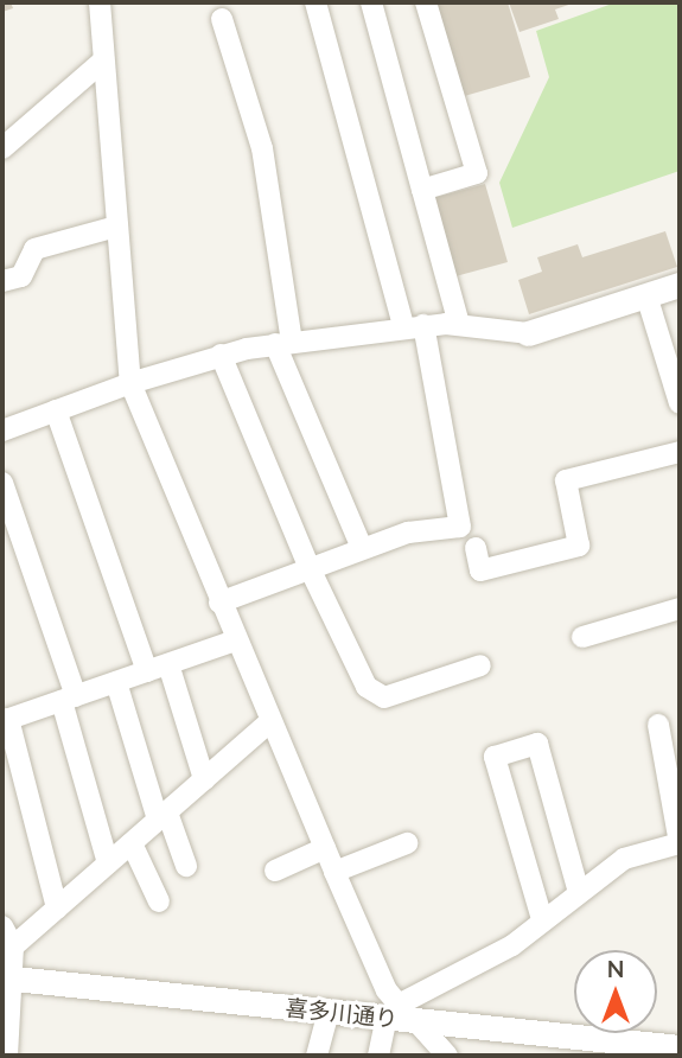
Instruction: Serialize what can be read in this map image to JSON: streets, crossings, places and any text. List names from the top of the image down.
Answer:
{
  "streets": {
    "street": ["喜多川通り"]
  },
  "north": "top"
}
